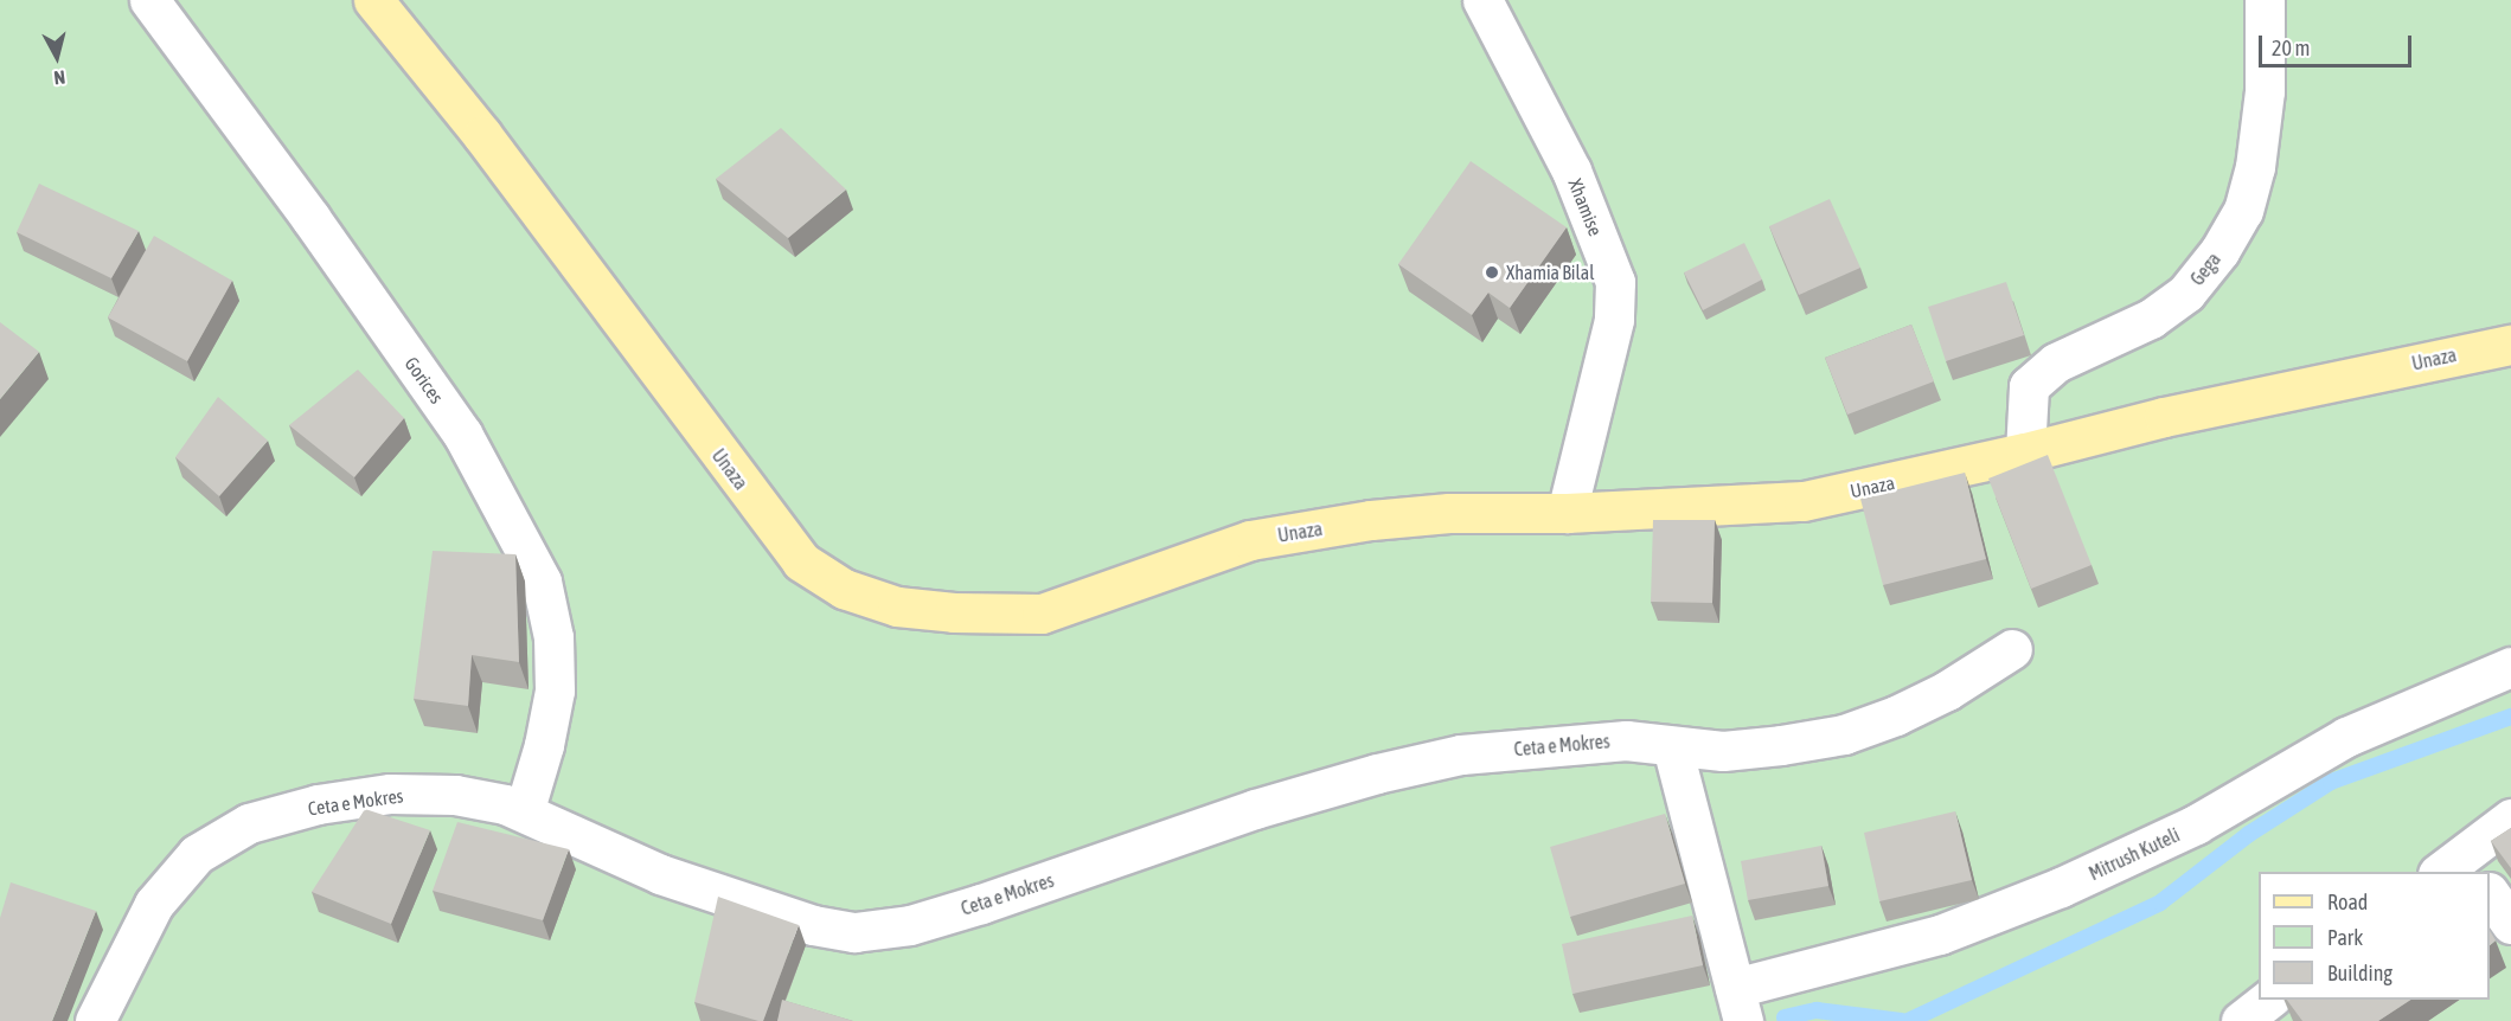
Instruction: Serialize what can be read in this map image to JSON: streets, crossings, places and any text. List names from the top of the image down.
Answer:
{
  "streets": {
    "main road": ["Unaza"],
    "street": [
      "Xhamise",
      "Gega",
      "Gorices",
      "Ceta e Mokres",
      "Mitrush Kuteli"
    ]
  },
  "crossings": [
    ["Xhamise", "Unaza"],
    ["Gega", "Unaza"],
    ["Gorices", "Ceta e Mokres"]
  ],
  "places": ["Xhamia Bilal"],
  "legend": ["Road", "Park", "Building"],
  "scale_bar": "20 m",
  "north": "bottom"
}
